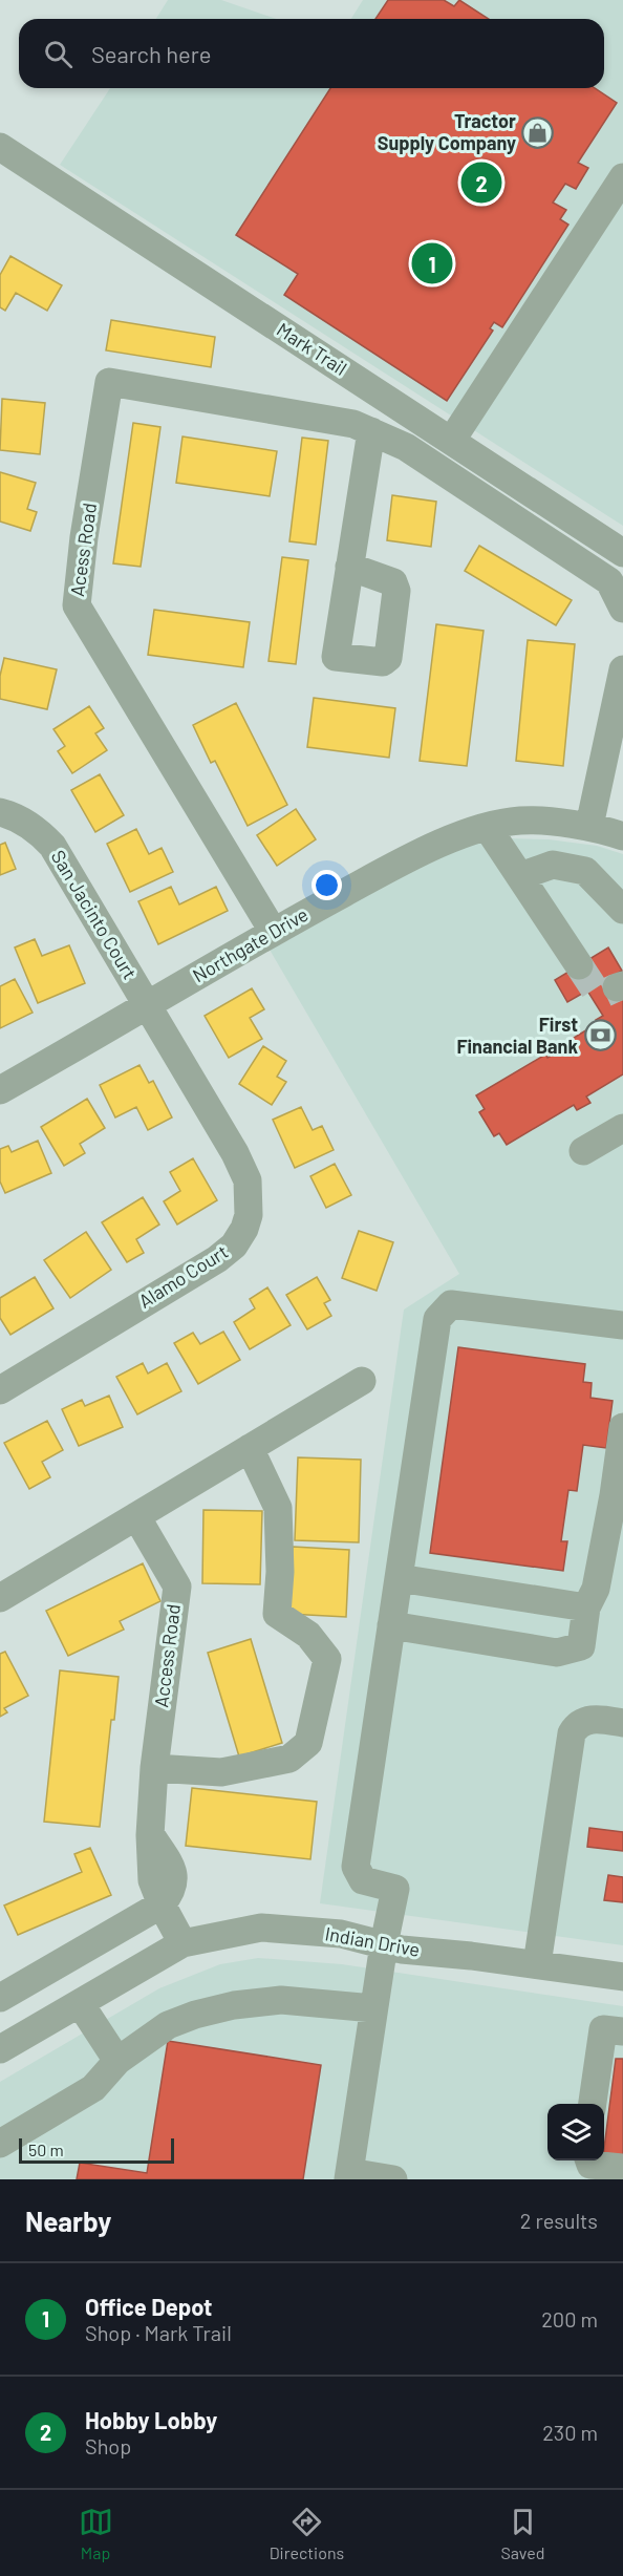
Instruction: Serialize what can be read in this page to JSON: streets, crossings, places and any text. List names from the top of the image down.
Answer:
{
  "streets": {
    "street": [
      "Mark Trail",
      "Acess Road",
      "San Jacinto Court",
      "Northgate Drive",
      "Alamo Court",
      "Access Road",
      "Indian Drive"
    ]
  },
  "crossings": [
    ["Acess Road", "Northgate Drive"],
    ["San Jacinto Court", "Northgate Drive"],
    ["San Jacinto Court", "Alamo Court"],
    ["Northgate Drive", "Alamo Court"],
    ["Access Road", "Indian Drive"]
  ],
  "places": {
    "shop": ["Tractor Supply Company"],
    "bank": ["First Financial Bank"]
  },
  "scale_bar": "50 m",
  "page": {
    "search": "Search here",
    "pins": ["2", "1"],
    "scale": "50 m",
    "heading": ["Nearby", "2 results"],
    "list": [
      {
        "mark": "1",
        "name": "Office Depot",
        "note": "Shop · Mark Trail",
        "value": "200 m"
      },
      {
        "mark": "2",
        "name": "Hobby Lobby",
        "note": "Shop",
        "value": "230 m"
      }
    ],
    "nav": ["Map", "Directions", "Saved"]
  }
}
